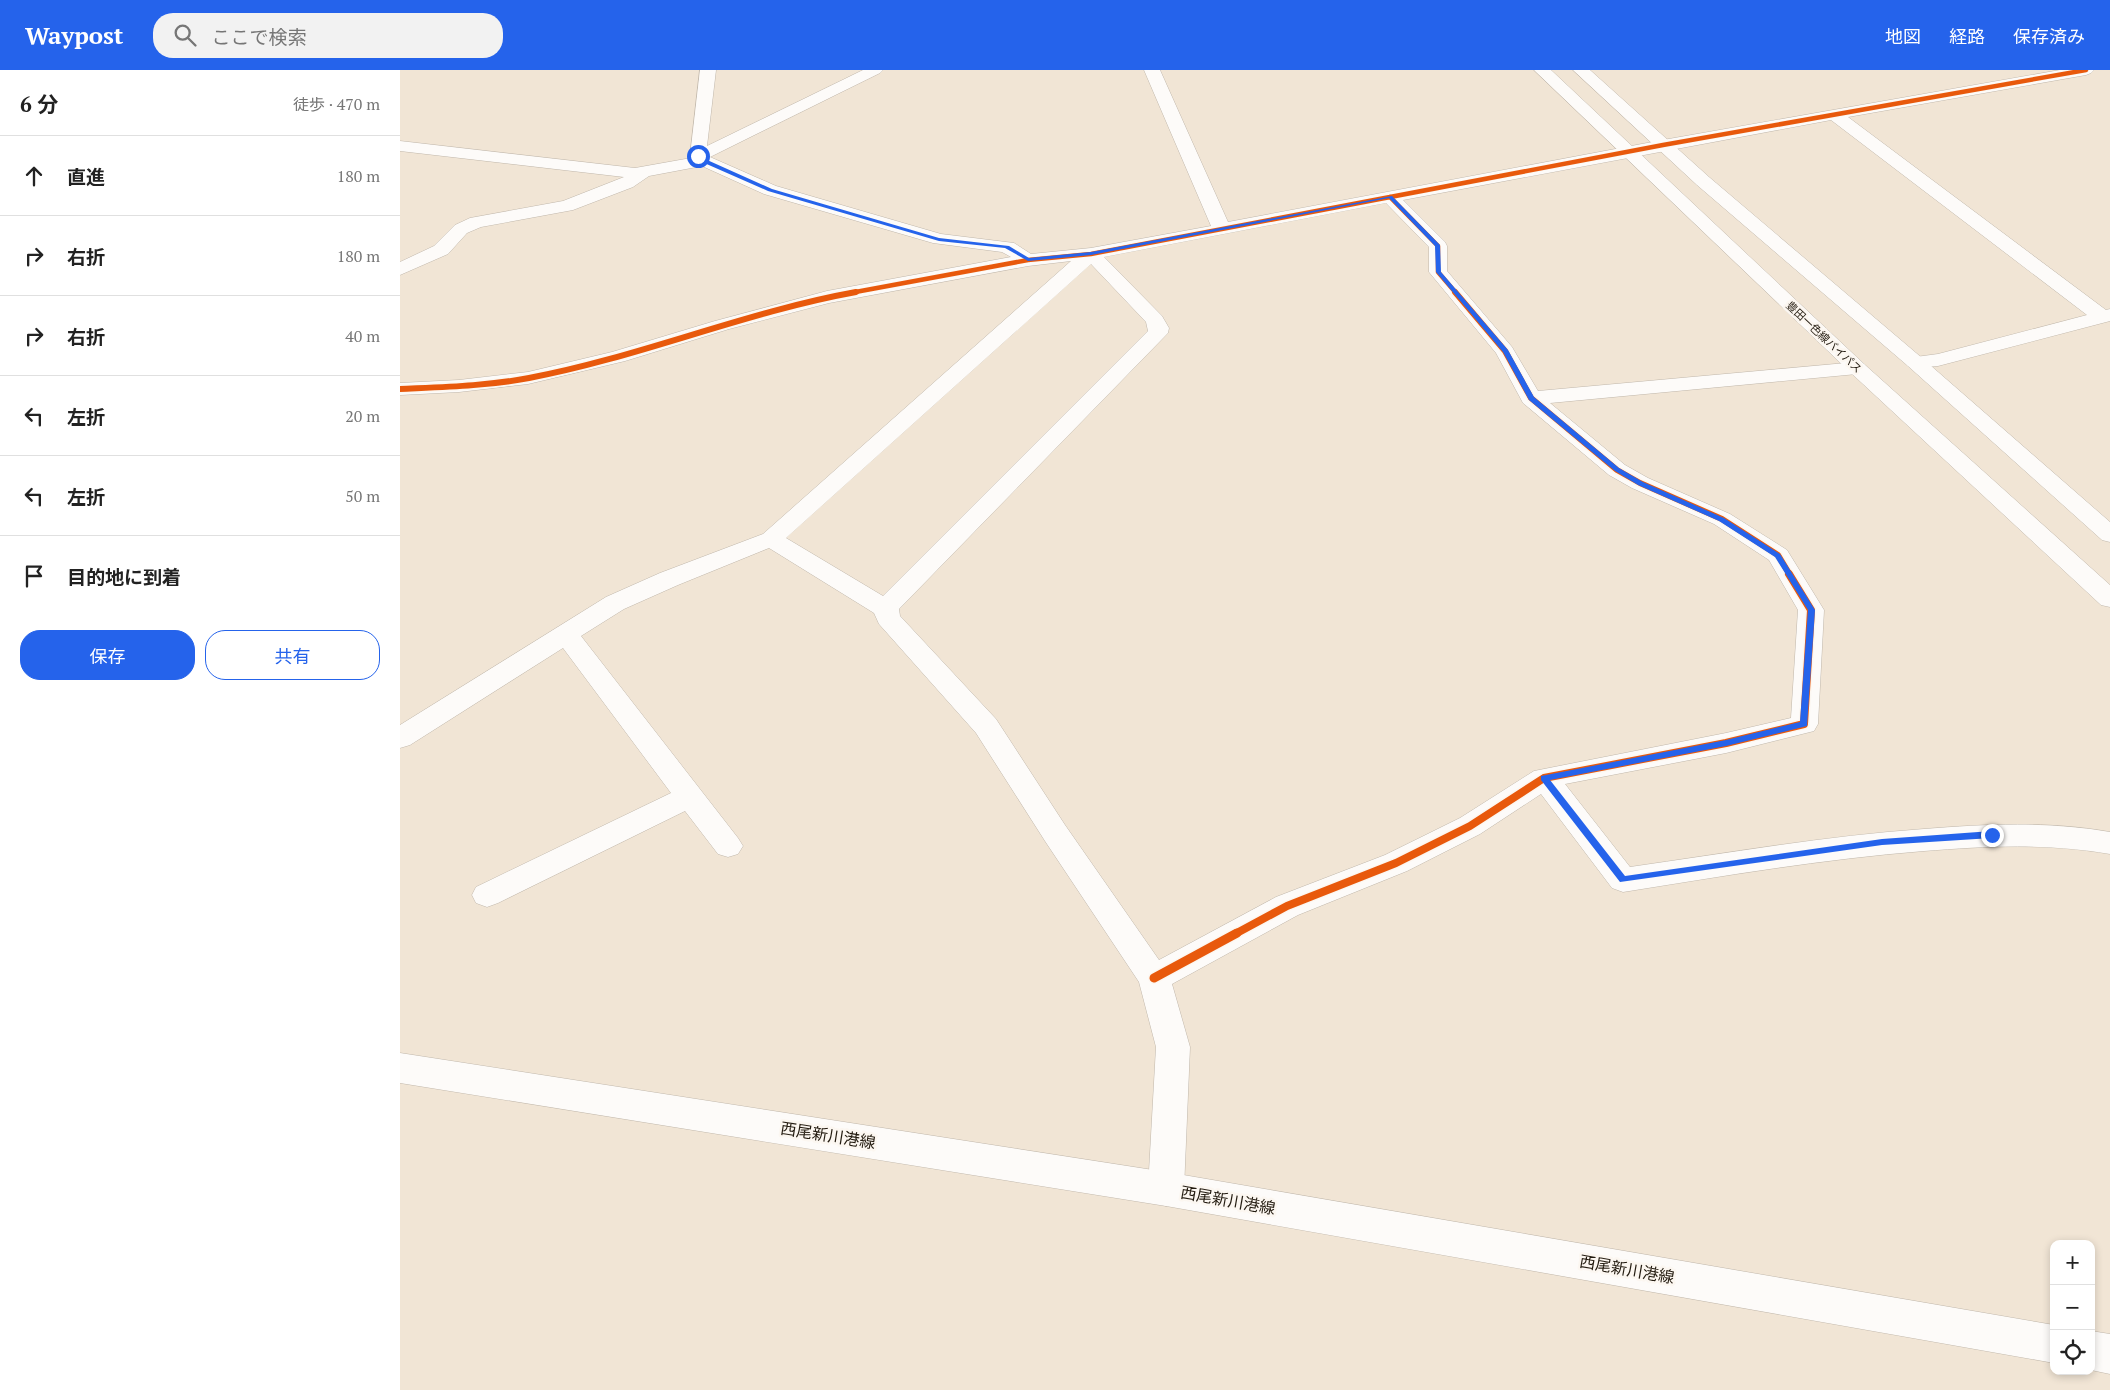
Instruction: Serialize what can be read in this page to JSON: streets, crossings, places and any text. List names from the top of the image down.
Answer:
{
  "streets": {
    "street": ["豊田一色線バイパス", "西尾新川港線"]
  },
  "page": {
    "header": "Waypost",
    "search": "ここで検索",
    "nav": ["地図", "経路", "保存済み"],
    "heading": ["6 分", "徒歩 · 470 m"],
    "list": [
      ["直進", "180 m"],
      ["右折", "180 m"],
      ["右折", "40 m"],
      ["左折", "20 m"],
      ["左折", "50 m"],
      "目的地に到着"
    ],
    "buttons": ["保存", "共有"],
    "map_buttons": ["+", "−"]
  }
}
